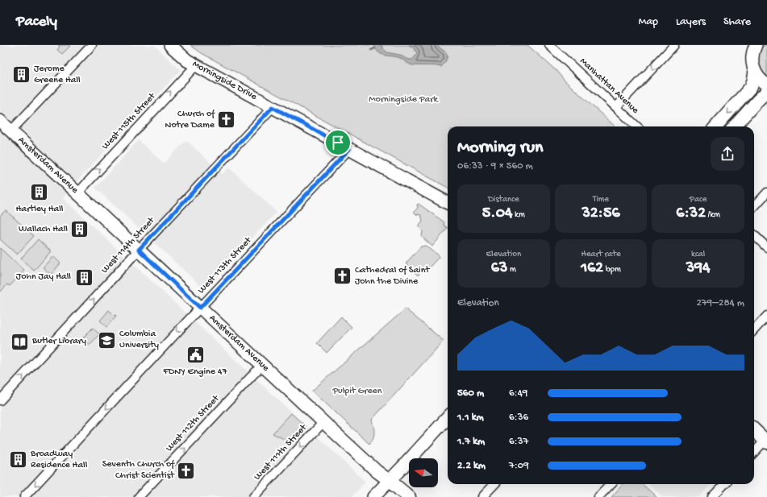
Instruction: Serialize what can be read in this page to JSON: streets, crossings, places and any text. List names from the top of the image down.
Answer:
{
  "streets": {
    "main road": ["Morningside Drive", "Amsterdam Avenue"],
    "street": [
      "Manhattan Avenue",
      "West 115th Street",
      "West 114th Street",
      "West 113th Street",
      "West 112th Street",
      "West 111th Street"
    ]
  },
  "crossings": [
    ["Morningside Drive", "West 115th Street"],
    ["Morningside Drive", "West 114th Street"],
    ["Morningside Drive", "West 113th Street"],
    ["West 115th Street", "Amsterdam Avenue"],
    ["Amsterdam Avenue", "West 114th Street"],
    ["Amsterdam Avenue", "West 113th Street"],
    ["Amsterdam Avenue", "West 112th Street"],
    ["Amsterdam Avenue", "West 111th Street"]
  ],
  "one_way": [
    "West 115th Street",
    "West 114th Street",
    "West 113th Street",
    "West 112th Street",
    "West 111th Street"
  ],
  "parks": ["Morningside Park", "Pulpit Green"],
  "places": {
    "building": [
      "Jerome Greene Hall",
      "Hartley Hall",
      "Wallach Hall",
      "John Jay Hall",
      "Broadway Residence Hall"
    ],
    "church": ["Church of Notre Dame", "Cathedral of Saint John the Divine", "Seventh Church of Christ Scientist"],
    "school or university": ["Columbia University"],
    "library": ["Butler Library"],
    "public building": ["FDNY Engine 47"]
  },
  "north": "left",
  "page": {
    "header": "Pacely",
    "nav": ["Map", "Layers", "Share"],
    "heading": ["Morning run", "06:33 · 9 × 560 m"],
    "stats": [
      ["Distance", "5.04 km"],
      ["Time", "32:56"],
      ["Pace", "6:32 /km"],
      ["Elevation", "63 m"],
      ["Heart rate", "162 bpm"],
      ["kcal", "394"]
    ],
    "chart": ["Elevation", "279–284 m"],
    "list": [
      {
        "name": "560 m",
        "note": "6:49"
      },
      {
        "name": "1.1 km",
        "note": "6:36"
      },
      {
        "name": "1.7 km",
        "note": "6:37"
      },
      {
        "name": "2.2 km",
        "note": "7:09"
      }
    ]
  }
}
